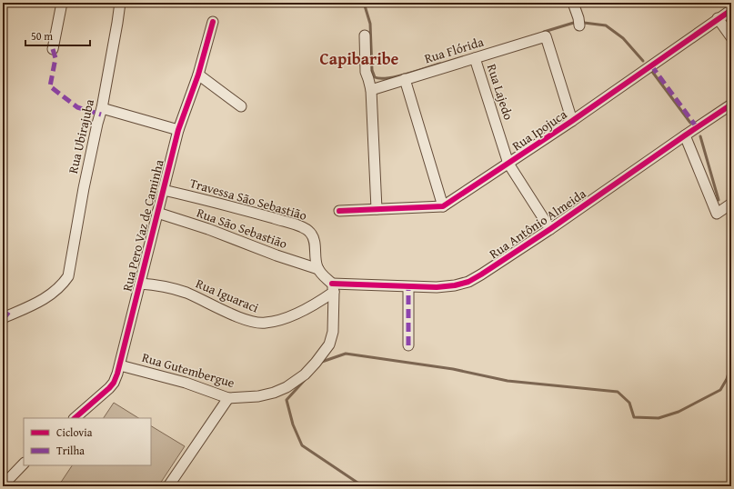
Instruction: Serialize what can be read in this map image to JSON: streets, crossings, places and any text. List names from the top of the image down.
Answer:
{
  "streets": {
    "street": [
      "Rua Flórida",
      "Rua Lajedo",
      "Rua Ipojuca",
      "Rua Ubirajuba",
      "Travessa São Sebastião",
      "Rua Antônio Almeida",
      "Rua Pero Vaz de Caminha",
      "Rua São Sebastião",
      "Rua Iguaraci",
      "Rua Gutembergue"
    ]
  },
  "crossings": [
    ["Rua Flórida", "Rua Lajedo"],
    ["Rua Flórida", "Rua Ipojuca"],
    ["Rua Lajedo", "Rua Ipojuca"],
    ["Rua Lajedo", "Rua Antônio Almeida"],
    ["Travessa São Sebastião", "Rua Pero Vaz de Caminha"],
    ["Travessa São Sebastião", "Rua São Sebastião"],
    ["Rua Antônio Almeida", "Rua Iguaraci"],
    ["Rua Antônio Almeida", "Rua Gutembergue"],
    ["Rua Pero Vaz de Caminha", "Rua São Sebastião"],
    ["Rua Pero Vaz de Caminha", "Rua Iguaraci"],
    ["Rua Pero Vaz de Caminha", "Rua Gutembergue"],
    ["Rua Iguaraci", "Rua Gutembergue"]
  ],
  "districts": ["Capibaribe"],
  "legend": ["Ciclovia", "Trilha"],
  "scale_bar": "50 m"
}
